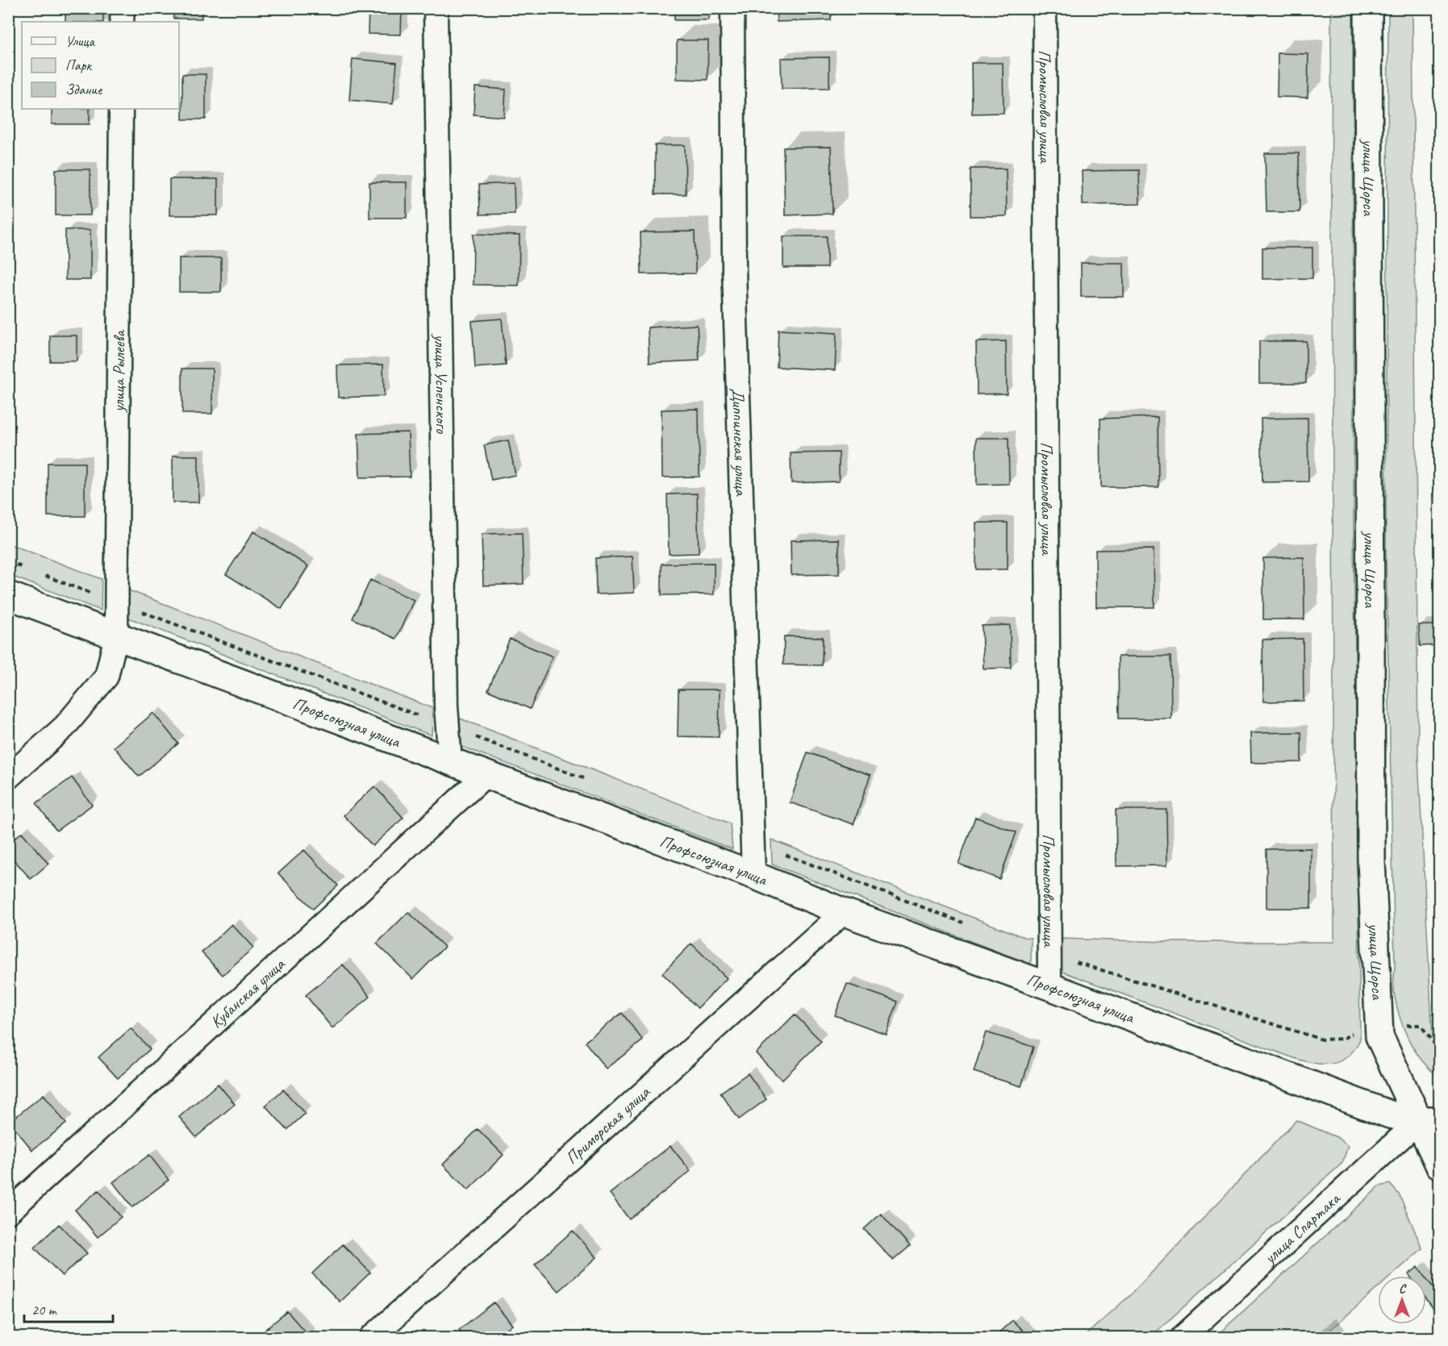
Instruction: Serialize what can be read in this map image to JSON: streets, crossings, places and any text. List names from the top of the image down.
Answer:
{
  "streets": {
    "street": [
      "Промысловая улица",
      "улица Щорса",
      "улица Рылеева",
      "улица Успенского",
      "Диппинская улица",
      "Профсоюзная улица",
      "Кубанская улица",
      "Приморская улица",
      "улица Спартака"
    ]
  },
  "crossings": [
    ["Промысловая улица", "Профсоюзная улица"],
    ["улица Щорса", "Профсоюзная улица"],
    ["улица Щорса", "улица Спартака"],
    ["улица Рылеева", "Профсоюзная улица"],
    ["улица Успенского", "Профсоюзная улица"],
    ["Диппинская улица", "Профсоюзная улица"],
    ["Профсоюзная улица", "Кубанская улица"],
    ["Профсоюзная улица", "Приморская улица"],
    ["Профсоюзная улица", "улица Спартака"]
  ],
  "legend": ["Улица", "Парк", "Здание"],
  "scale_bar": "20 m",
  "north": "top"
}
